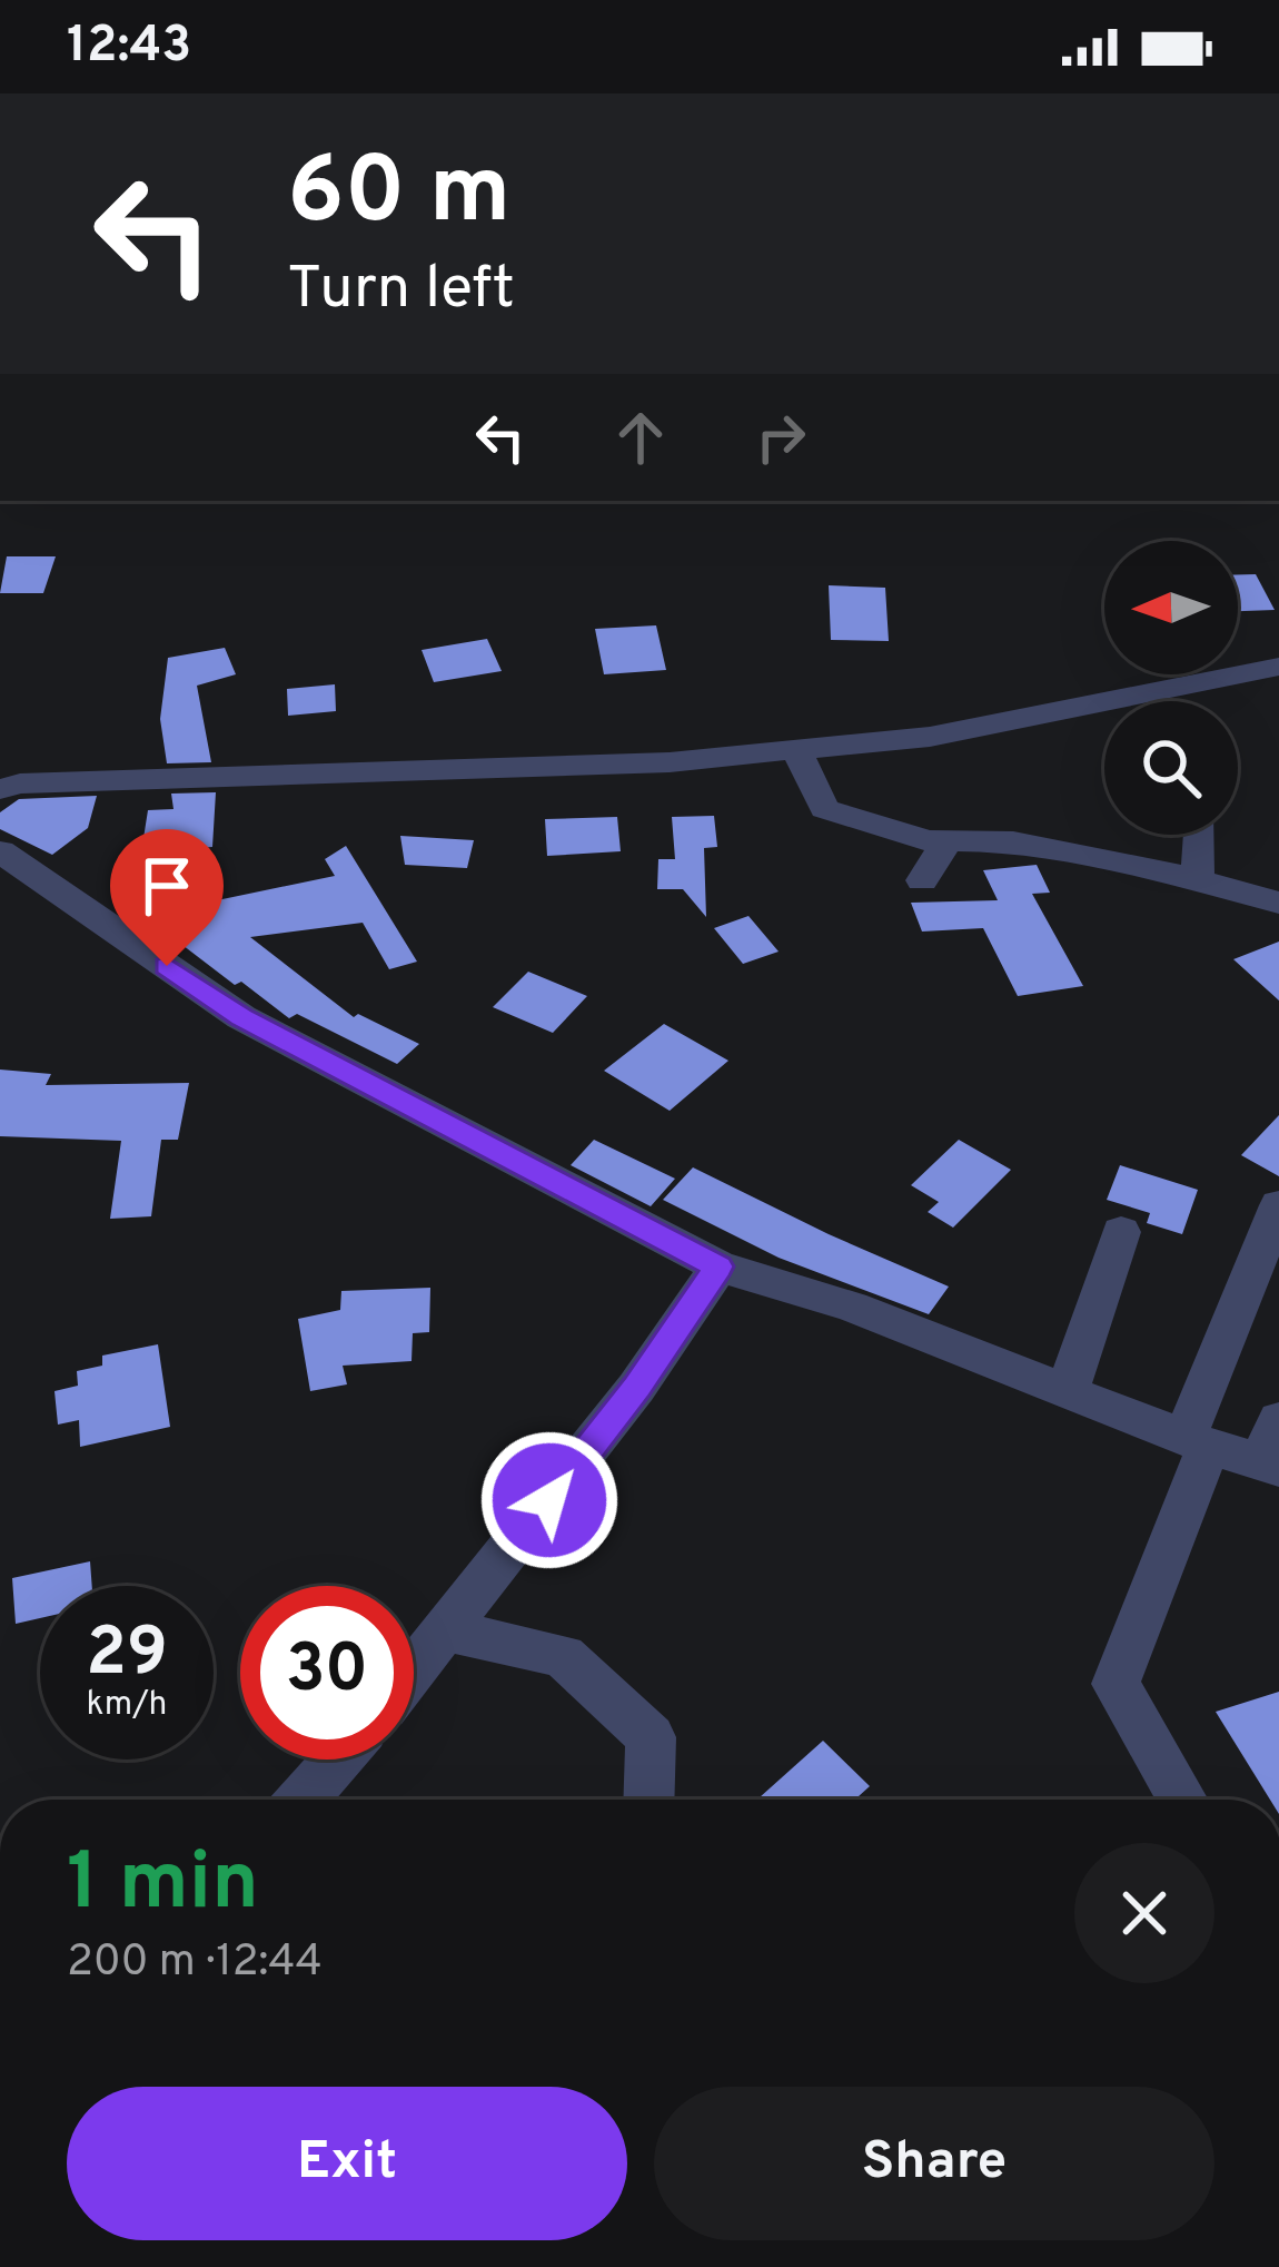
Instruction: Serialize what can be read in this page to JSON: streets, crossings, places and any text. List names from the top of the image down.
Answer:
{
  "north": "left",
  "page": {
    "status": "12:43",
    "turn": ["60 m", "Turn left"],
    "speed": "29 km/h",
    "limit": "30",
    "heading": ["1 min", "200 m · 12:44"],
    "buttons": ["Exit", "Share"]
  }
}
